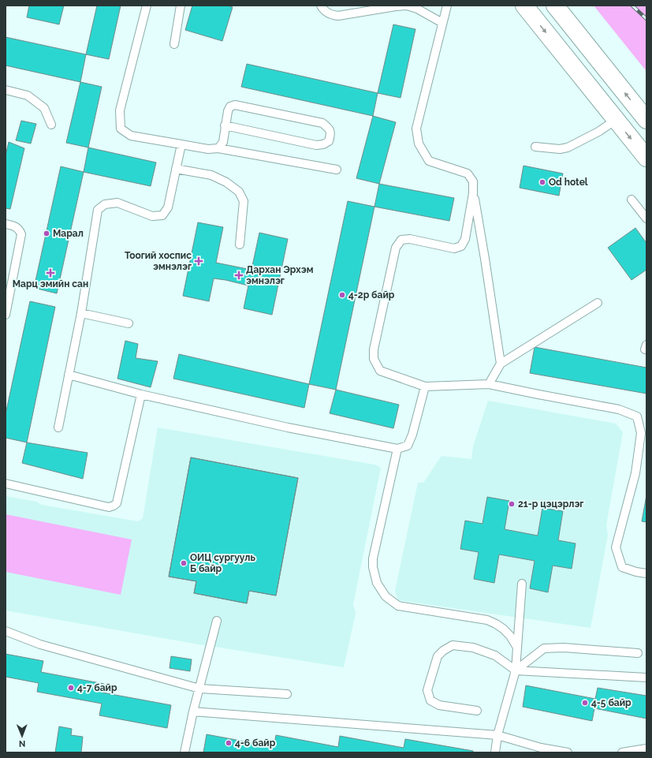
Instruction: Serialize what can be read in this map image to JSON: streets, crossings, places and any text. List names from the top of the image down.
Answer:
{
  "places": {
    "other": [
      "Od hotel",
      "Марал",
      "4-2р байр",
      "21-р цэцэрлэг",
      "ОИЦ сургууль Б байр",
      "4-7 байр",
      "4-5 байр",
      "4-6 байр"
    ],
    "health": ["Тоогий хоспис эмнэлэг", "Марц эмийн сан", "Дархан Эрхэм эмнэлэг"]
  },
  "north": "bottom"
}
